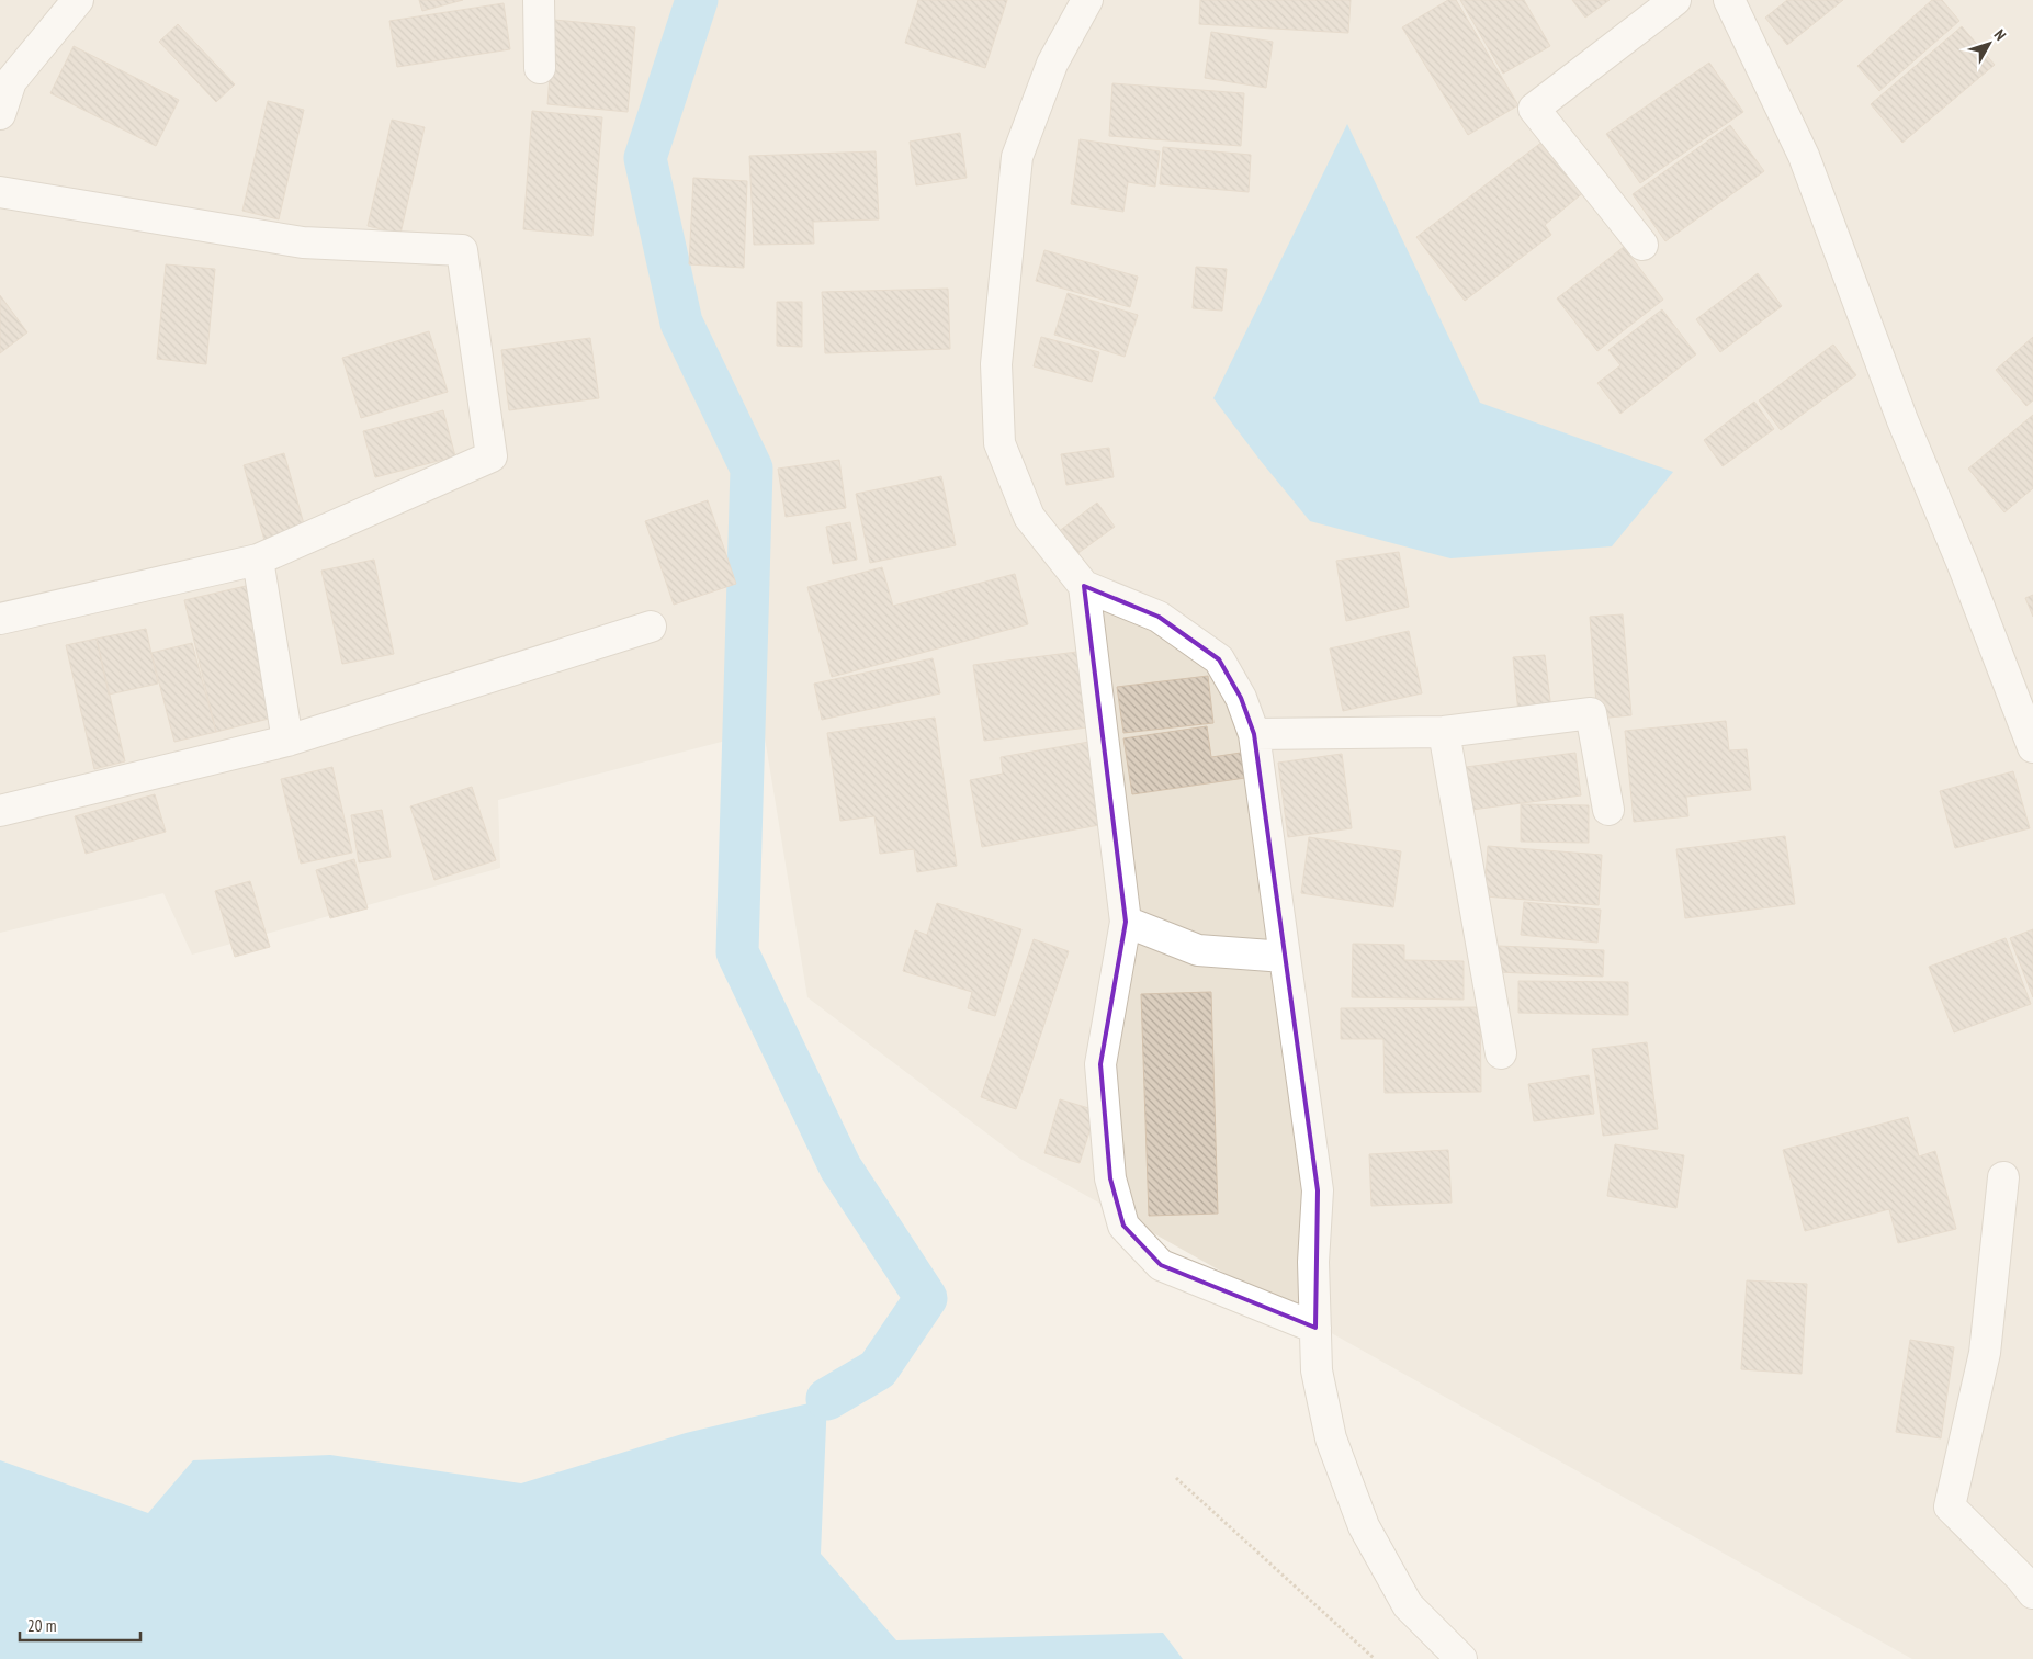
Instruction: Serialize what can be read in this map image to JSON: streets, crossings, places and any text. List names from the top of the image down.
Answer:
{
  "scale_bar": "20 m",
  "north": "top right"
}
